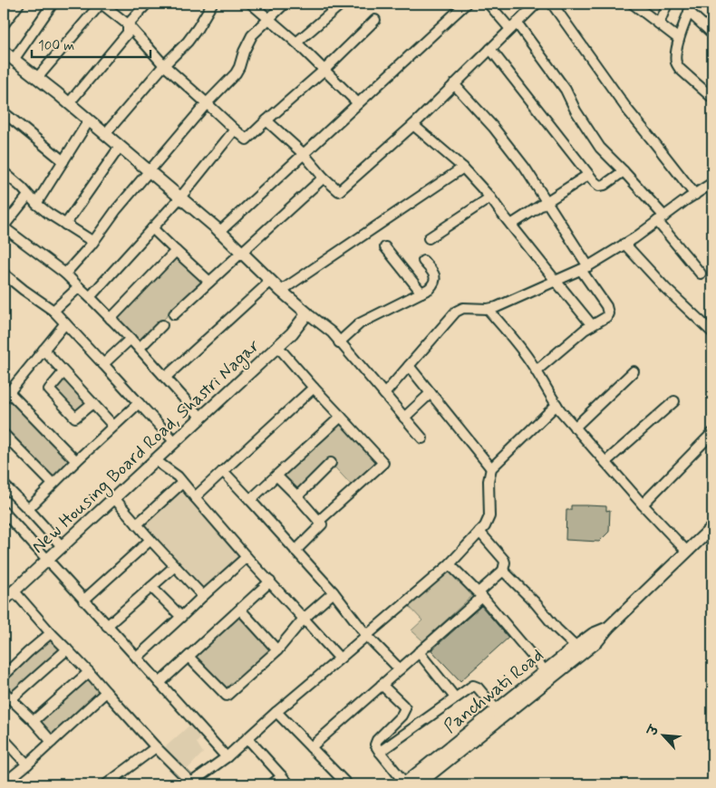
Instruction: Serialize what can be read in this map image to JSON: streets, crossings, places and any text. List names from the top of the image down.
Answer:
{
  "streets": {
    "street": ["New Housing Board Road, Shastri Nagar", "Panchwati Road"]
  },
  "scale_bar": "100 m",
  "north": "top left"
}
